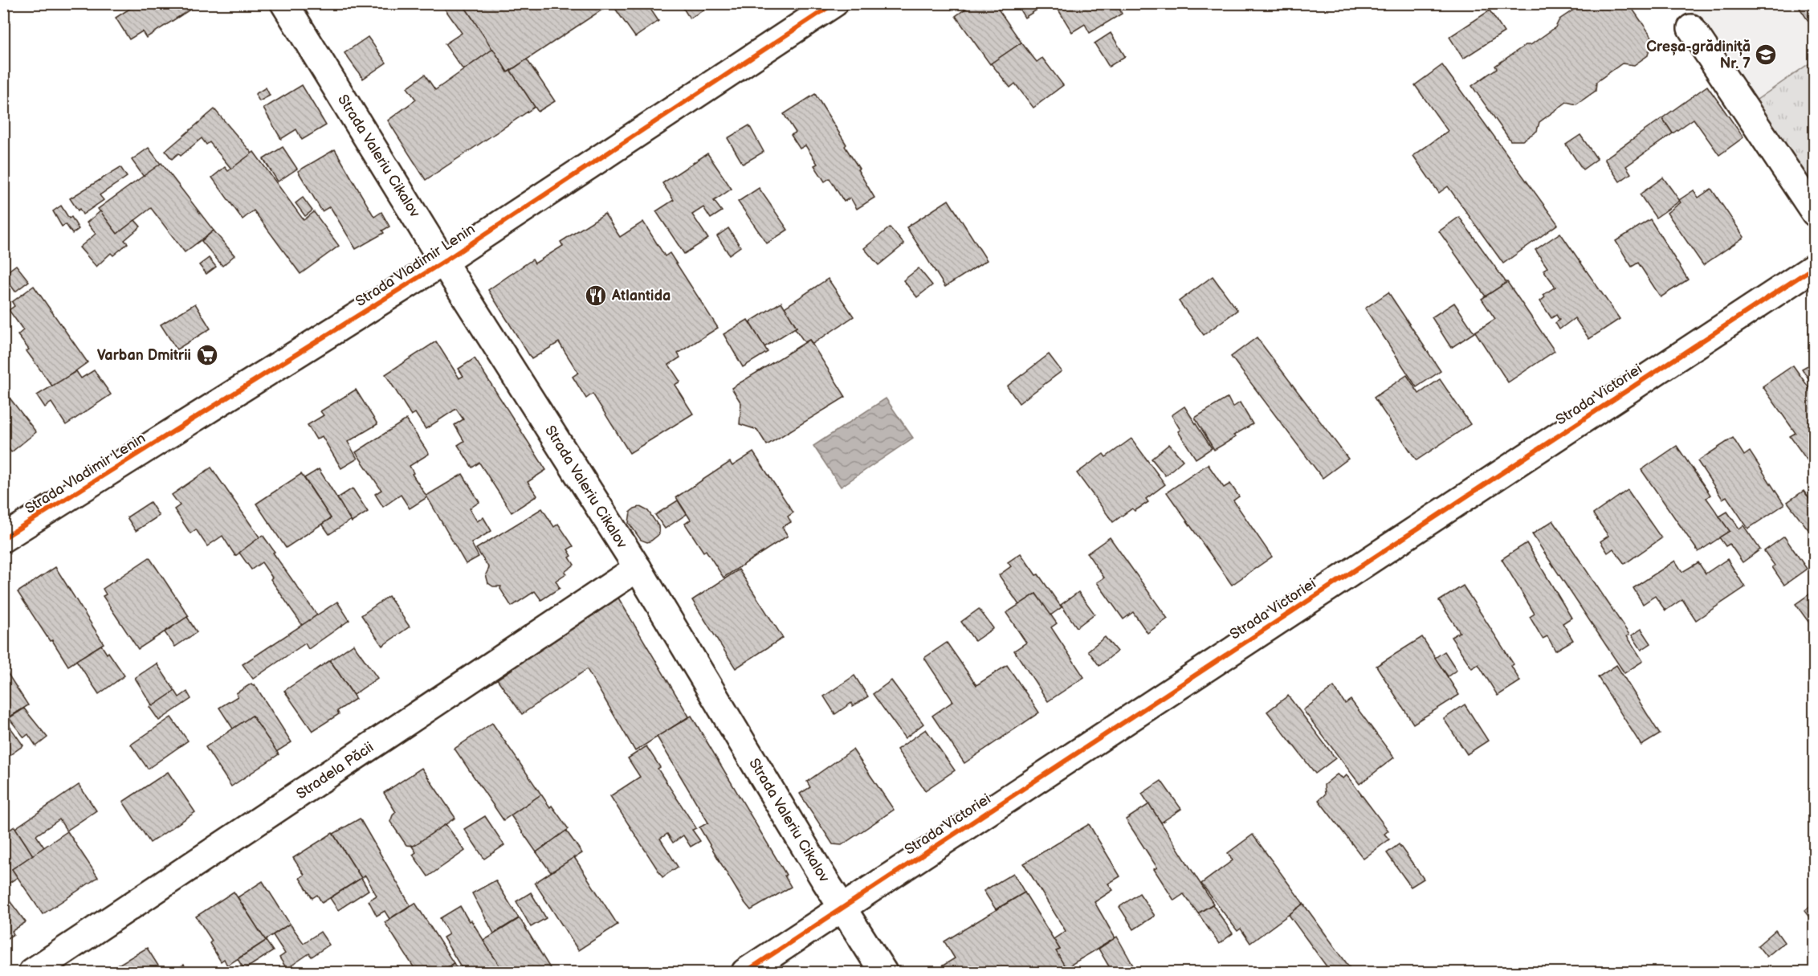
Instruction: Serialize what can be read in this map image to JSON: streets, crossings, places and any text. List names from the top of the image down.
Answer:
{
  "streets": {
    "street": [
      "Strada Valeriu Cikalov",
      "Strada Vladimir Lenin",
      "Strada Victoriei",
      "Stradela Păcii"
    ]
  },
  "crossings": [
    ["Strada Valeriu Cikalov", "Strada Vladimir Lenin"],
    ["Strada Valeriu Cikalov", "Strada Victoriei"],
    ["Strada Valeriu Cikalov", "Stradela Păcii"]
  ],
  "places": {
    "school or university": ["Creșa-grădiniță Nr. 7"],
    "restaurant": ["Atlantida"],
    "supermarket": ["Varban Dmitrii"]
  }
}
